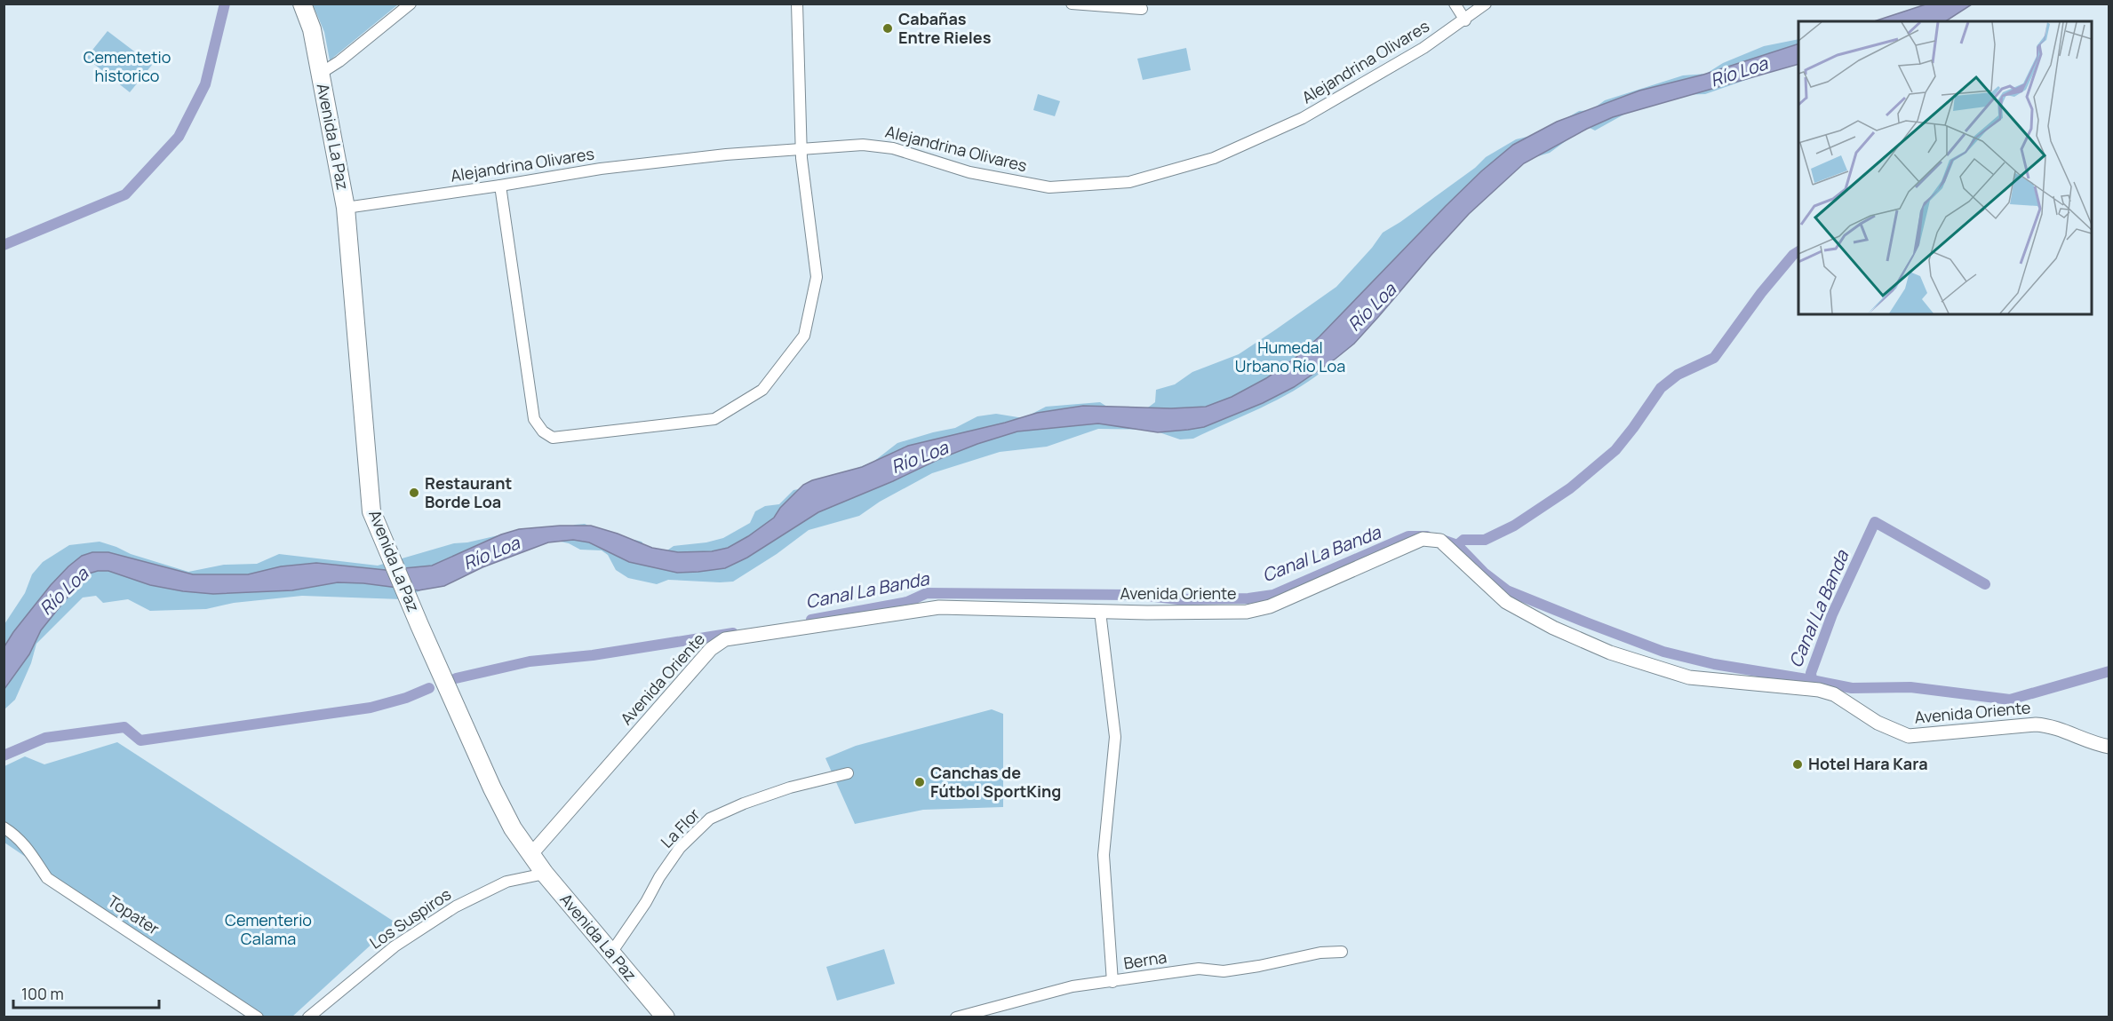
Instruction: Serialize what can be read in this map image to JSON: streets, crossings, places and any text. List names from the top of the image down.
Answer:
{
  "streets": {
    "main road": ["Avenida La Paz"],
    "street": [
      "Alejandrina Olivares",
      "Avenida Oriente",
      "La Flor",
      "Topater",
      "Los Suspiros",
      "Berna"
    ]
  },
  "crossings": [
    ["Alejandrina Olivares", "Avenida La Paz"],
    ["Avenida La Paz", "Avenida Oriente"],
    ["Avenida La Paz", "La Flor"],
    ["Avenida La Paz", "Los Suspiros"]
  ],
  "water": ["Río Loa", "Canal La Banda"],
  "parks": ["Cementetio historico", "Humedal Urbano Río Loa", "Cementerio Calama"],
  "places": [
    "Cabañas Entre Rieles",
    "Restaurant Borde Loa",
    "Hotel Hara Kara",
    "Canchas de Fútbol SportKing"
  ],
  "scale_bar": "100 m"
}
